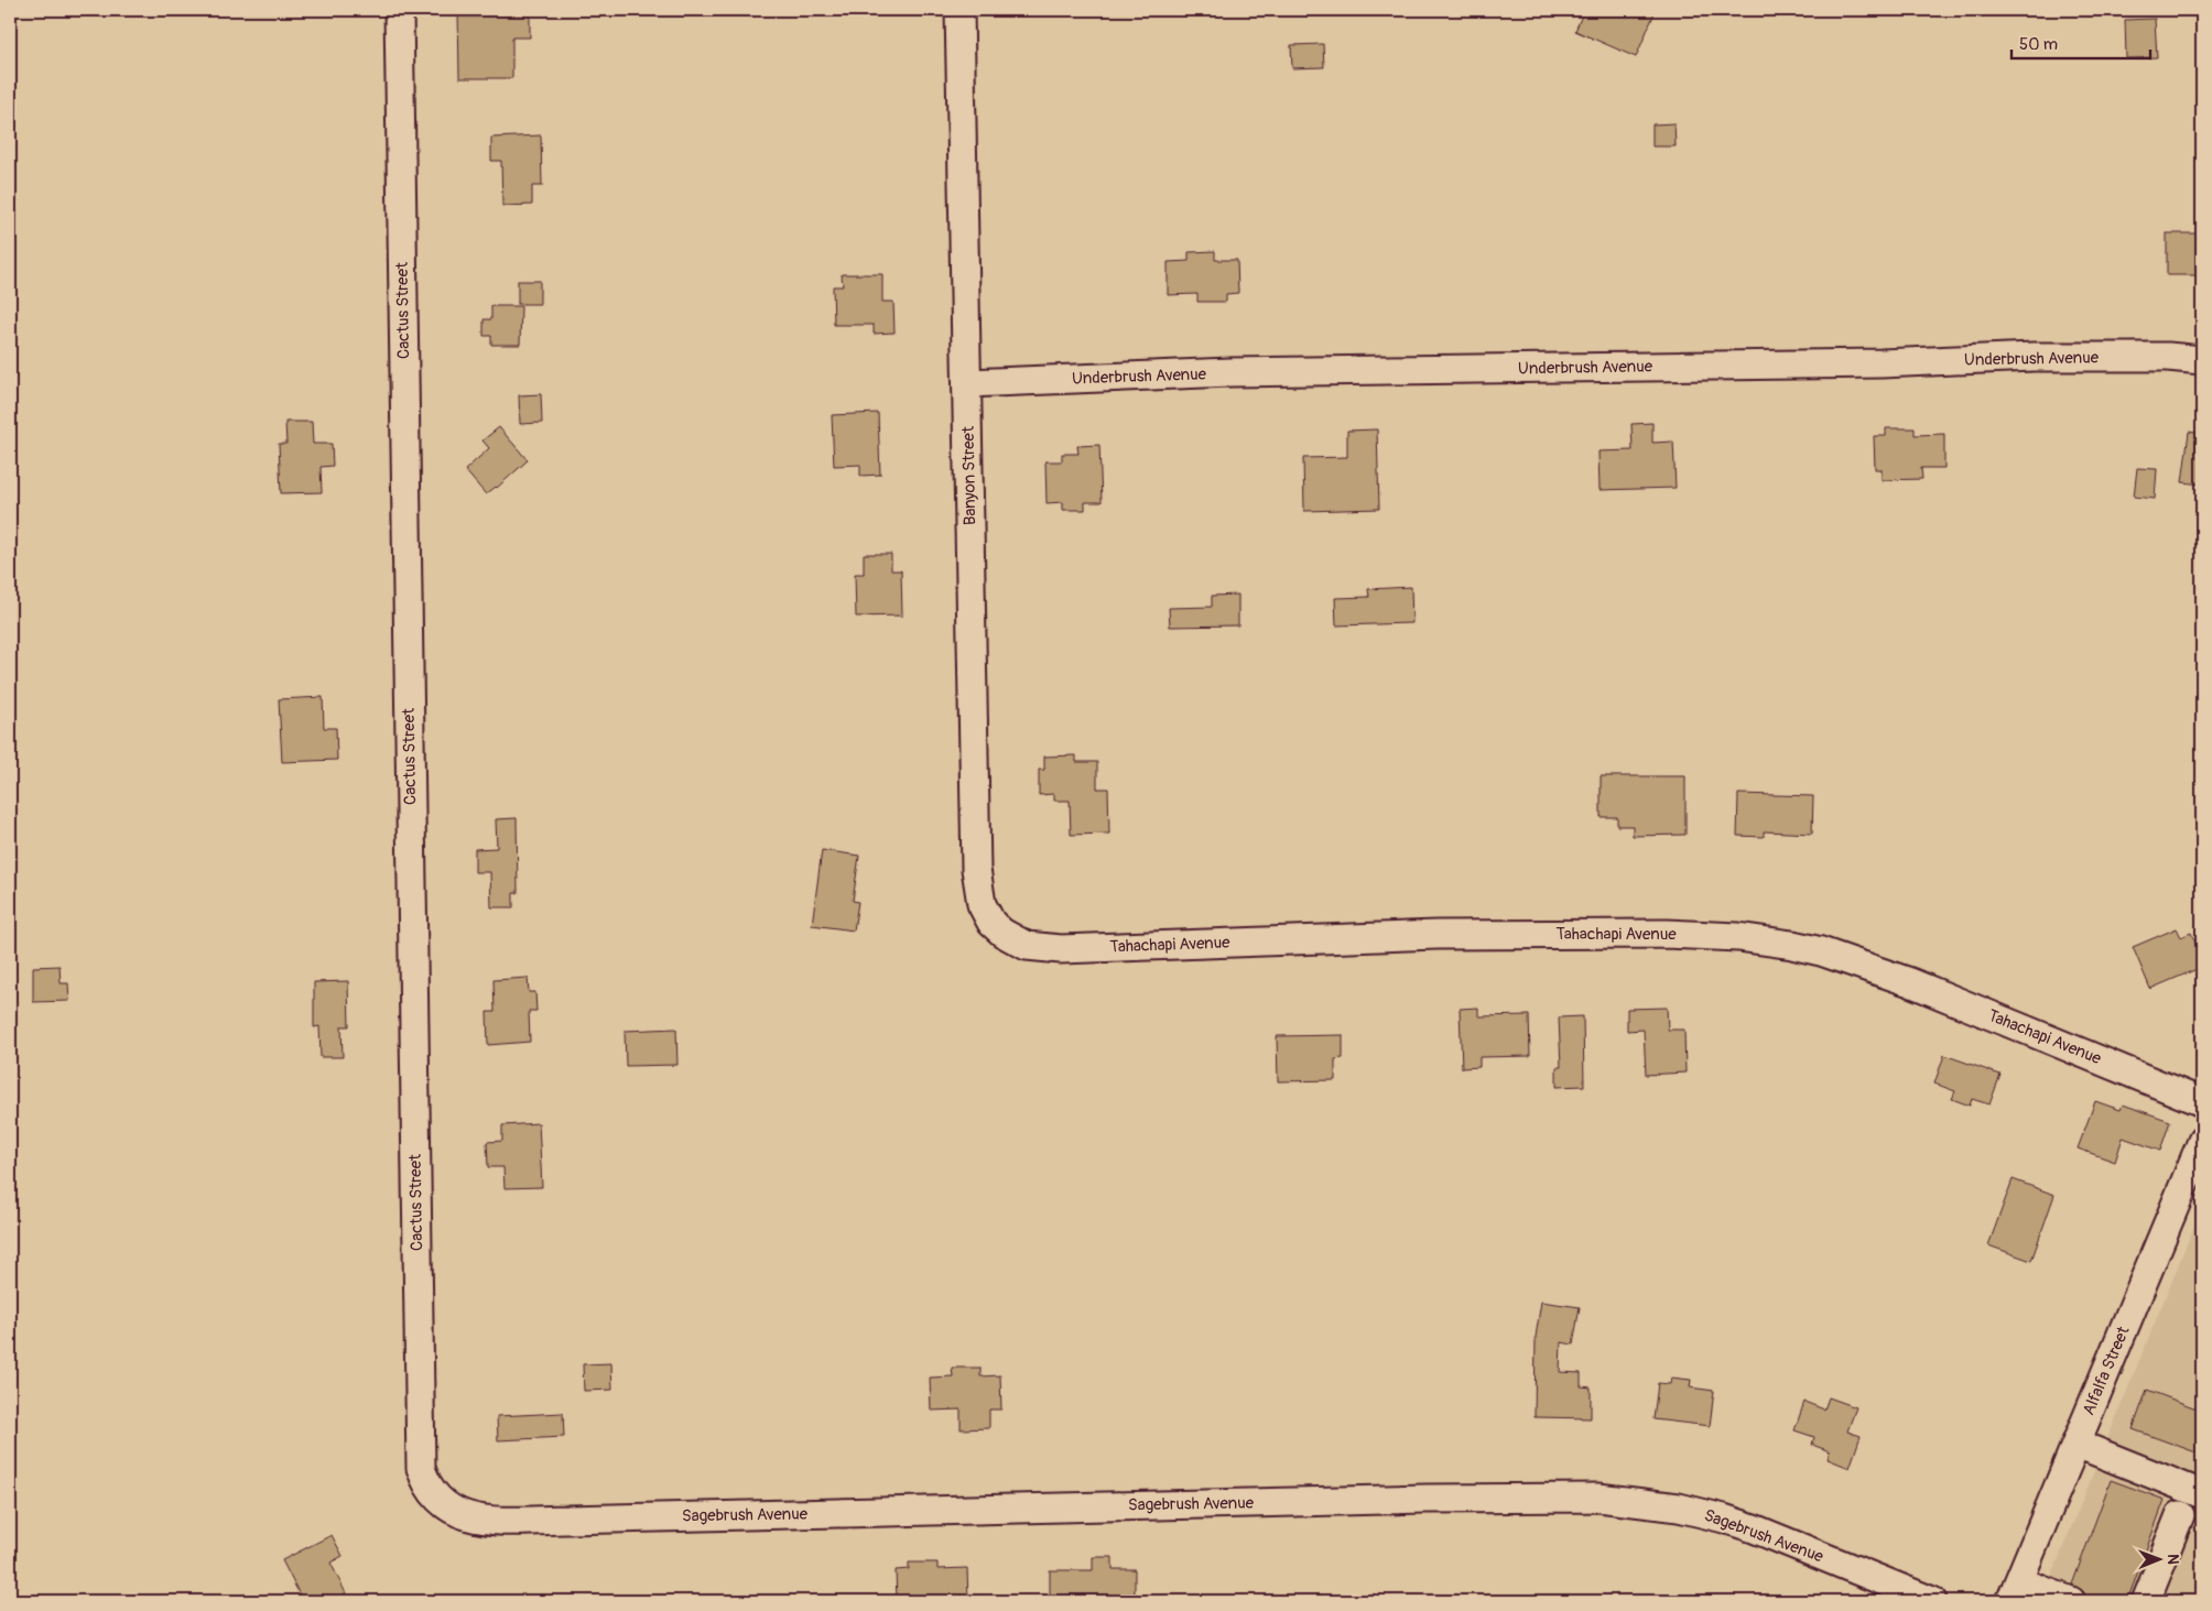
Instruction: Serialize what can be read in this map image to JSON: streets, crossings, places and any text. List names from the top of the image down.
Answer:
{
  "streets": {
    "street": [
      "Cactus Street",
      "Underbrush Avenue",
      "Banyon Street",
      "Tahachapi Avenue",
      "Alfalfa Street",
      "Sagebrush Avenue"
    ]
  },
  "crossings": [
    ["Cactus Street", "Sagebrush Avenue"],
    ["Underbrush Avenue", "Banyon Street"],
    ["Banyon Street", "Tahachapi Avenue"]
  ],
  "scale_bar": "50 m",
  "north": "right"
}
